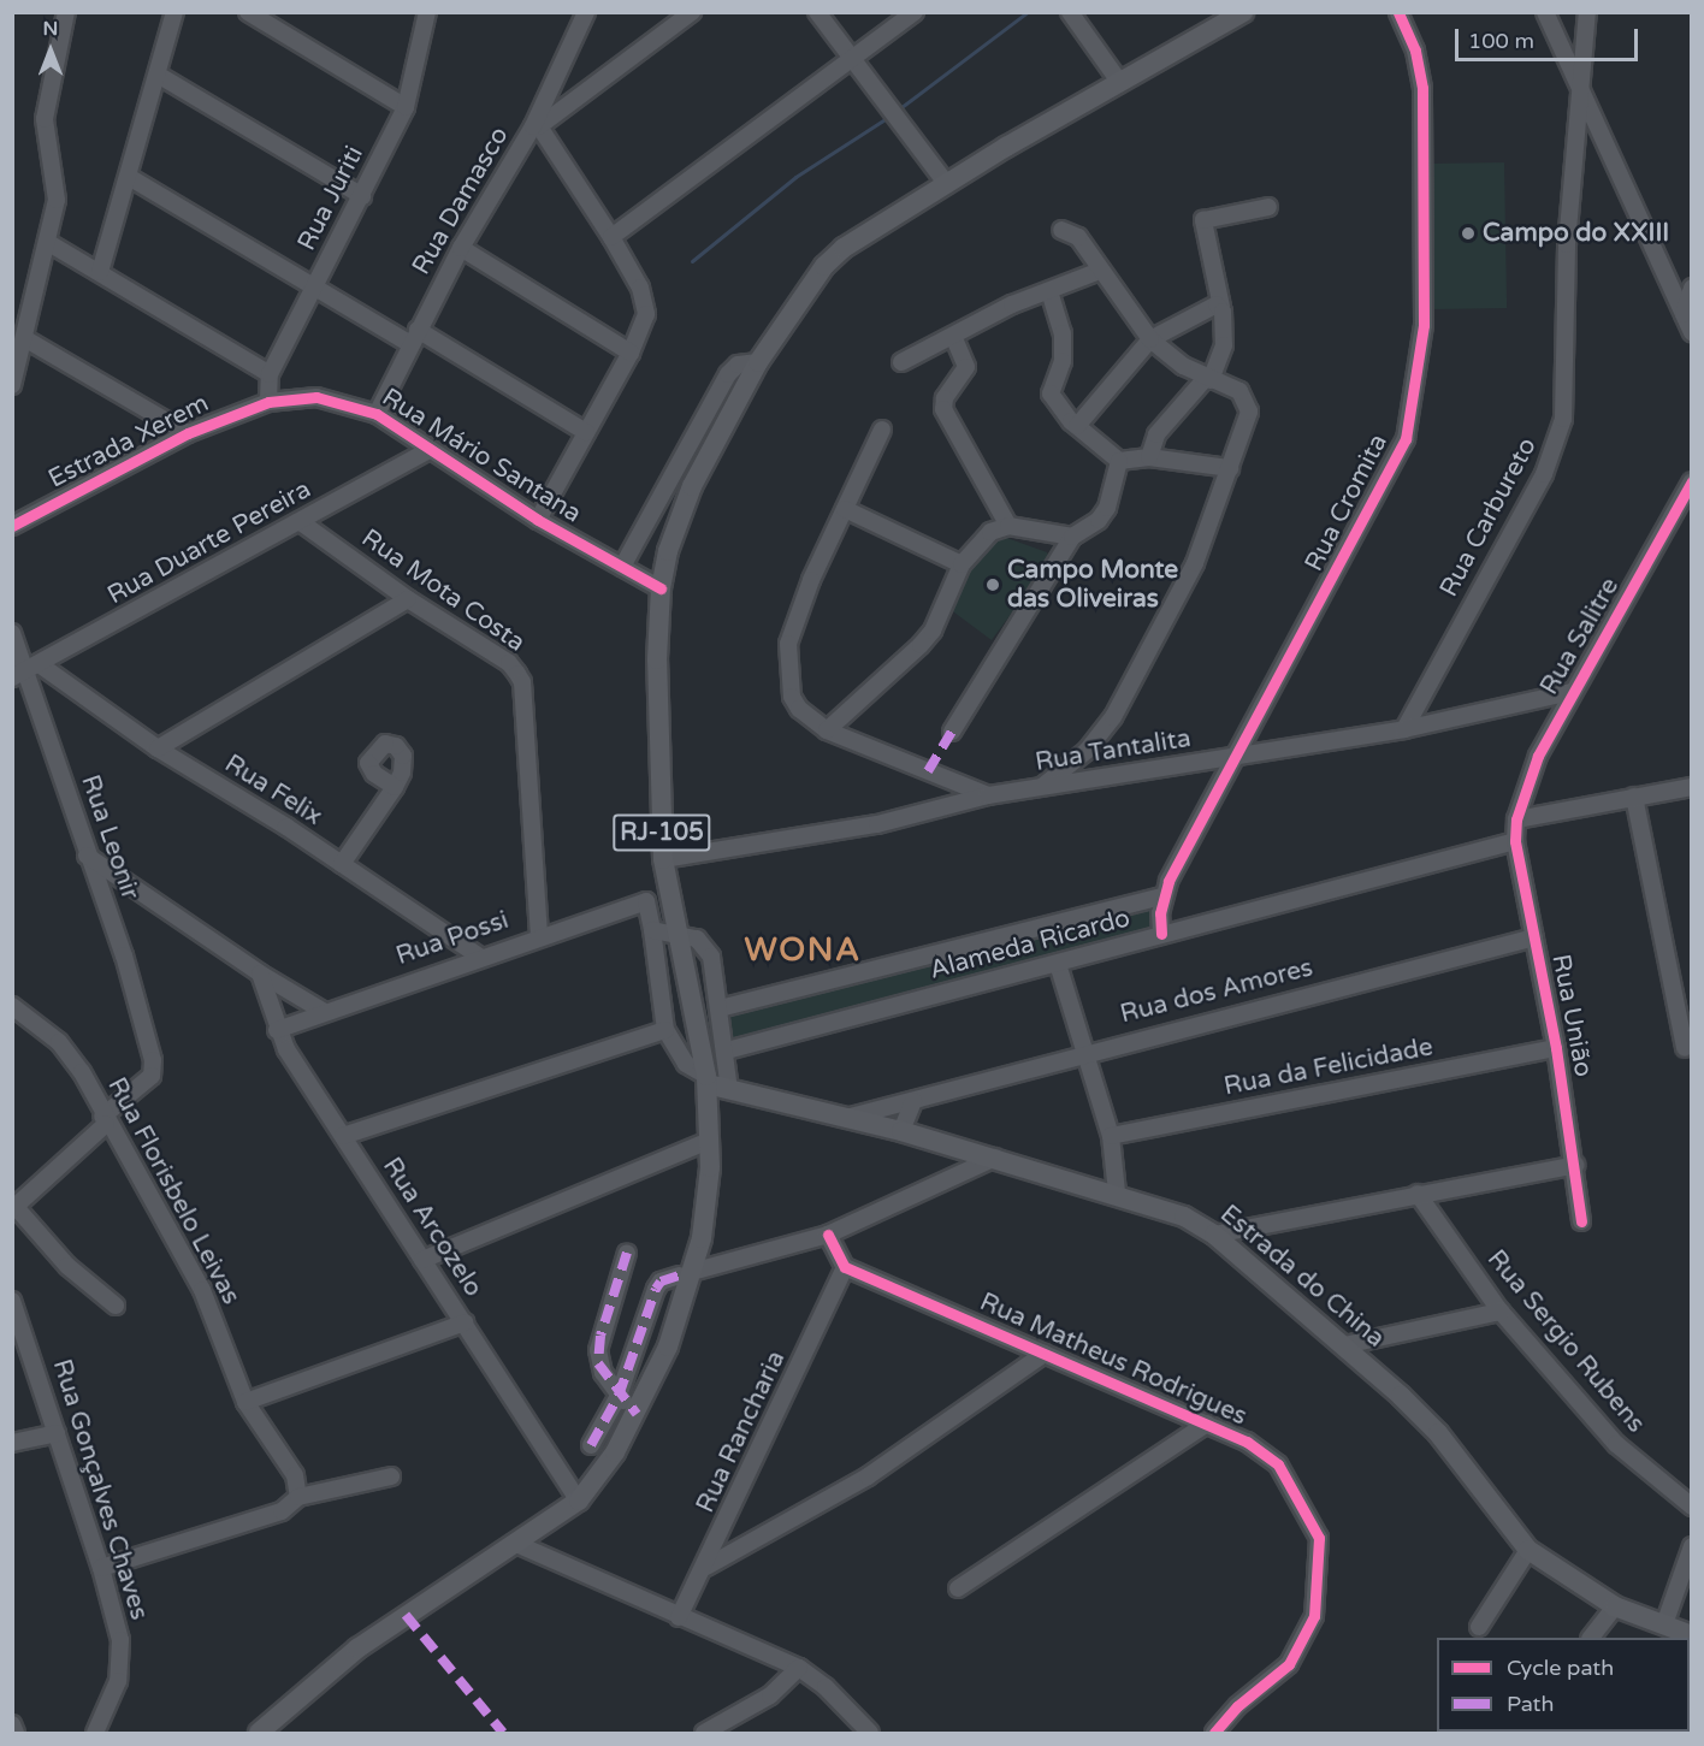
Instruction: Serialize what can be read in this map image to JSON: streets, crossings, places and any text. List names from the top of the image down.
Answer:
{
  "streets": {
    "main road": ["RJ-105", "Estrada do China"],
    "street": [
      "Rua Juriti",
      "Rua Damasco",
      "Estrada Xerem",
      "Rua Mário Santana",
      "Rua Cromita",
      "Rua Carbureto",
      "Rua Duarte Pereira",
      "Rua Mota Costa",
      "Rua Salitre",
      "Rua Tantalita",
      "Rua Felix",
      "Rua Leonir",
      "Rua Possi",
      "Alameda Ricardo",
      "Rua dos Amores",
      "Rua União",
      "Rua da Felicidade",
      "Rua Florisbelo Leivas",
      "Rua Arcozelo",
      "Rua Sergio Rubens",
      "Rua Matheus Rodrigues",
      "Rua Rancharia",
      "Rua Gonçalves Chaves"
    ]
  },
  "crossings": [
    ["Rua Juriti", "Estrada Xerem"],
    ["Rua Juriti", "Rua Mário Santana"],
    ["Rua Damasco", "Rua Mário Santana"],
    ["Estrada Xerem", "Rua Mário Santana"],
    ["Rua Mário Santana", "Rua Duarte Pereira"],
    ["Rua Mário Santana", "RJ-105"],
    ["Rua Cromita", "Rua Tantalita"],
    ["Rua Cromita", "Alameda Ricardo"],
    ["Rua Carbureto", "Rua Tantalita"],
    ["Rua Duarte Pereira", "Rua Mota Costa"],
    ["Rua Duarte Pereira", "Rua Felix"],
    ["Rua Duarte Pereira", "Rua Leonir"],
    ["Rua Mota Costa", "Rua Possi"],
    ["Rua Salitre", "Rua Tantalita"],
    ["Rua Salitre", "Rua União"],
    ["Rua Tantalita", "RJ-105"],
    ["Rua Felix", "Rua Leonir"],
    ["Rua Felix", "Rua Possi"],
    ["RJ-105", "Rua Possi"],
    ["RJ-105", "Rua Arcozelo"],
    ["RJ-105", "Estrada do China"],
    ["Rua Leonir", "Rua Florisbelo Leivas"],
    ["Rua Possi", "Rua Arcozelo"],
    ["Alameda Ricardo", "Rua União"],
    ["Rua dos Amores", "Rua União"],
    ["Rua dos Amores", "Estrada do China"],
    ["Rua União", "Rua da Felicidade"],
    ["Rua Matheus Rodrigues", "Rua Rancharia"]
  ],
  "districts": ["WONA"],
  "places": ["Campo do XXIII", "Campo Monte das Oliveiras"],
  "legend": ["Cycle path", "Path"],
  "scale_bar": "100 m",
  "north": "top"
}
